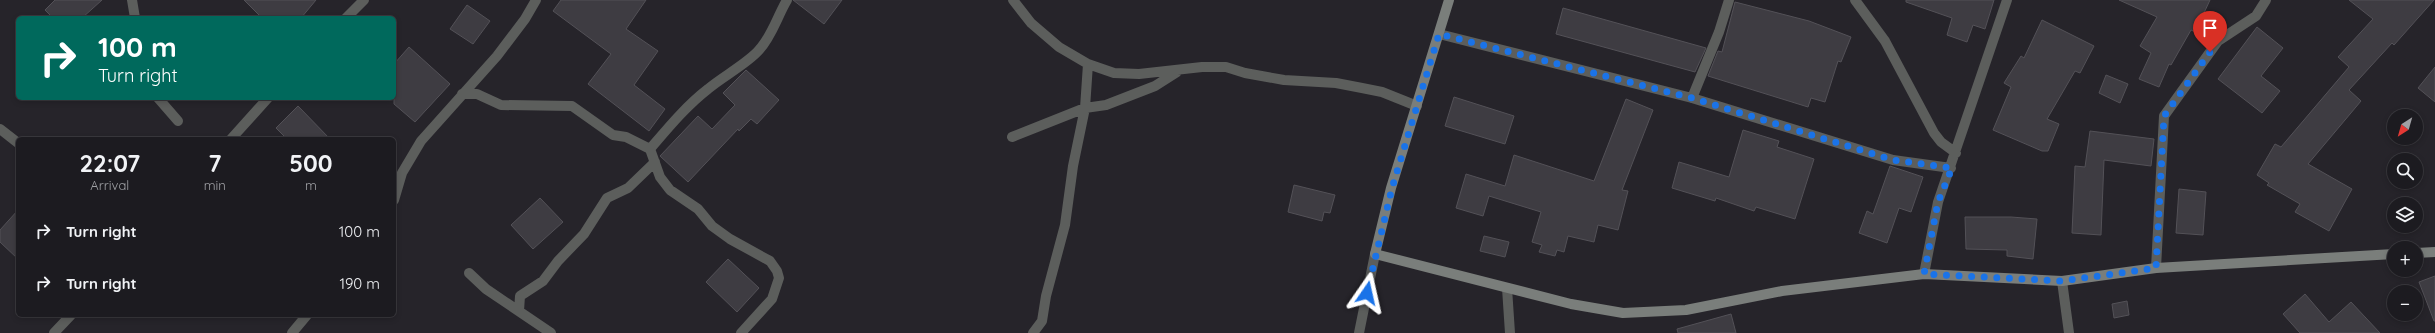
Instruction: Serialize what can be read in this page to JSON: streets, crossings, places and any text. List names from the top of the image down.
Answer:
{
  "north": "bottom left",
  "page": {
    "turn": ["100 m", "Turn right"],
    "map_buttons": ["+", "−"],
    "eta": [
      "22:07",
      "Arrival",
      "7",
      "min",
      "500",
      "m"
    ],
    "list": [
      {
        "name": "Turn right",
        "value": "100 m"
      },
      {
        "name": "Turn right",
        "value": "190 m"
      }
    ]
  }
}
